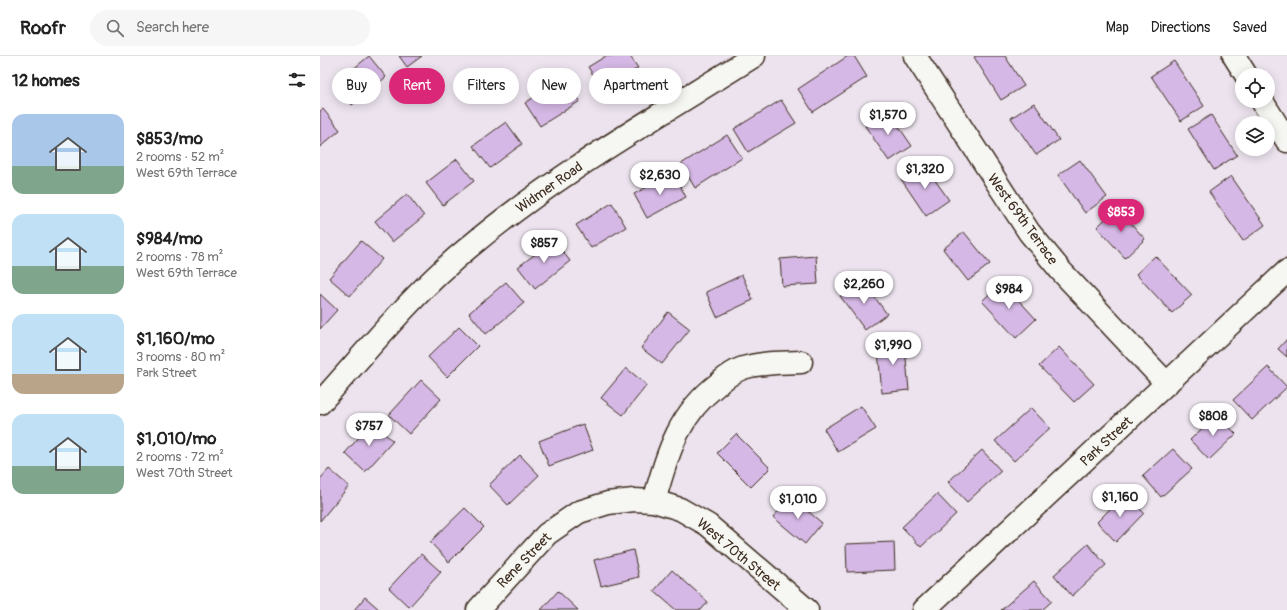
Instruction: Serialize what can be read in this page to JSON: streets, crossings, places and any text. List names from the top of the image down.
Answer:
{
  "streets": {
    "street": [
      "Widmer Road",
      "West 69th Terrace",
      "Park Street",
      "West 70th Street",
      "Rene Street"
    ]
  },
  "crossings": [
    ["West 69th Terrace", "Park Street"],
    ["West 70th Street", "Rene Street"]
  ],
  "page": {
    "header": "Roofr",
    "search": "Search here",
    "nav": ["Map", "Directions", "Saved"],
    "heading": "12 homes",
    "chip": [
      "Buy",
      "Rent",
      "Filters",
      "New",
      "Apartment"
    ],
    "price": [
      "$1,570",
      "$1,320",
      "$2,630",
      "$853",
      "$857",
      "$2,260",
      "$984",
      "$1,990",
      "$808",
      "$757",
      "$1,160",
      "$1,010"
    ],
    "list": [
      {
        "name": "$853/mo",
        "note": "2 rooms · 52 m² · West 69th Terrace"
      },
      {
        "name": "$984/mo",
        "note": "2 rooms · 78 m² · West 69th Terrace"
      },
      {
        "name": "$1,160/mo",
        "note": "3 rooms · 80 m² · Park Street"
      },
      {
        "name": "$1,010/mo",
        "note": "2 rooms · 72 m² · West 70th Street"
      }
    ]
  }
}
